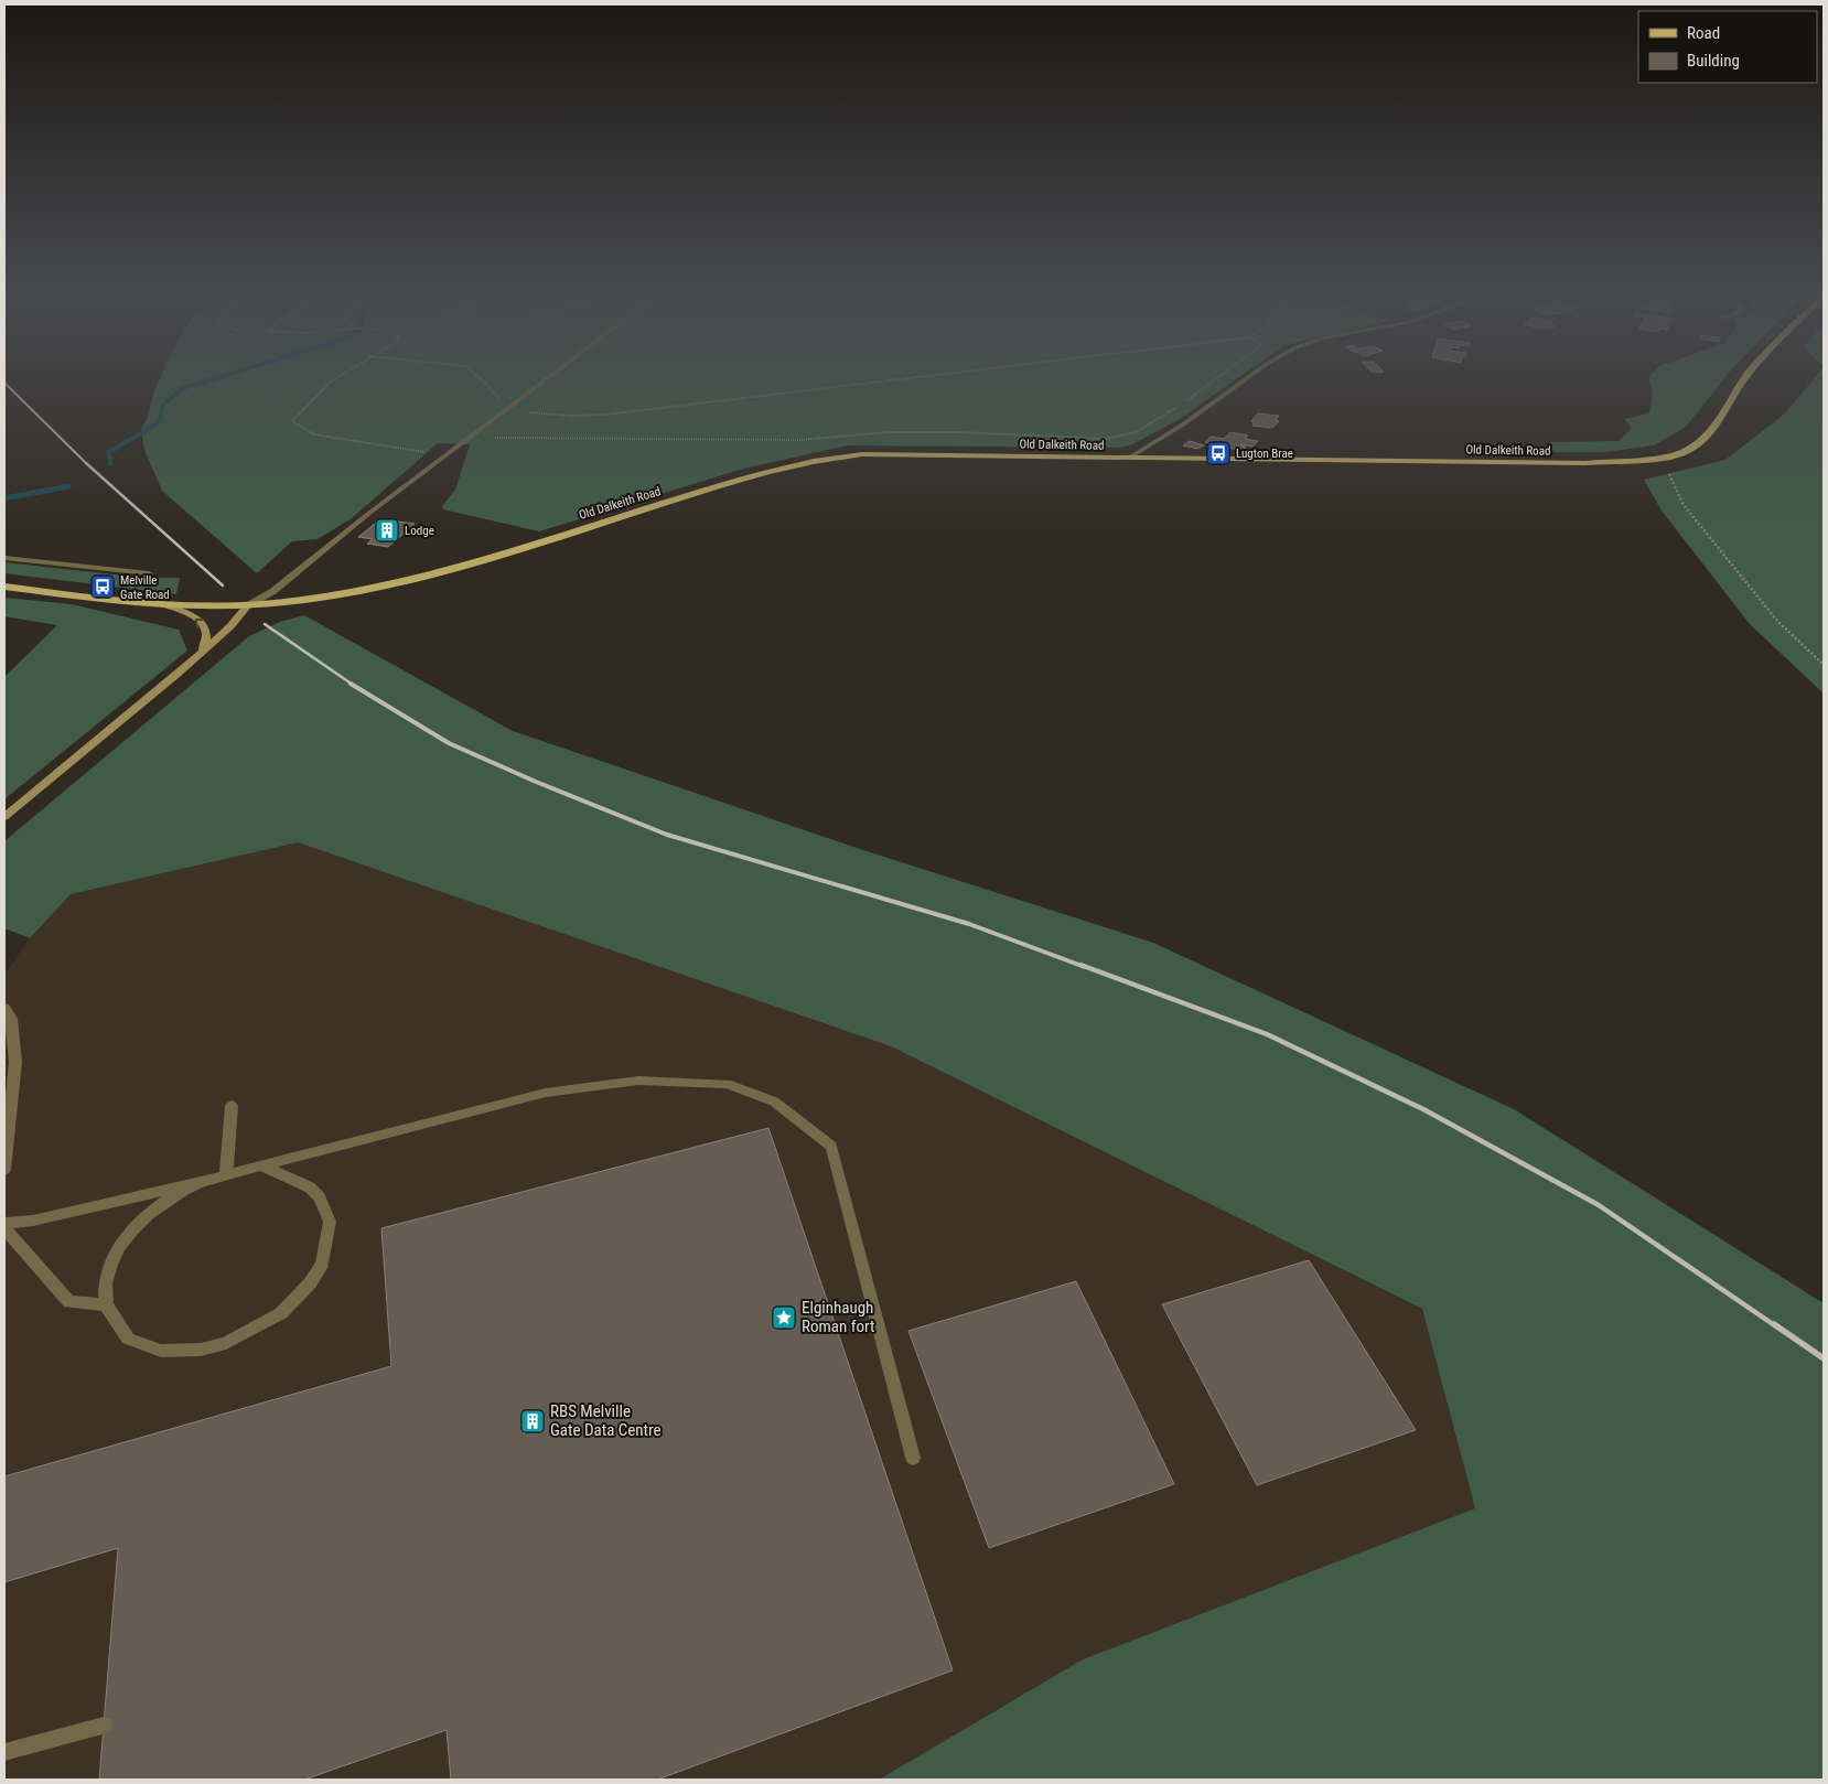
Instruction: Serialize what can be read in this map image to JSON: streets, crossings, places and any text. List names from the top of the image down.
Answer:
{
  "streets": {
    "main road": ["Old Dalkeith Road"]
  },
  "places": {
    "bus stop": ["Lugton Brae", "Melville Gate Road"],
    "building": ["Lodge", "RBS Melville Gate Data Centre"],
    "place": ["Elginhaugh Roman fort"]
  },
  "legend": ["Road", "Building"]
}
